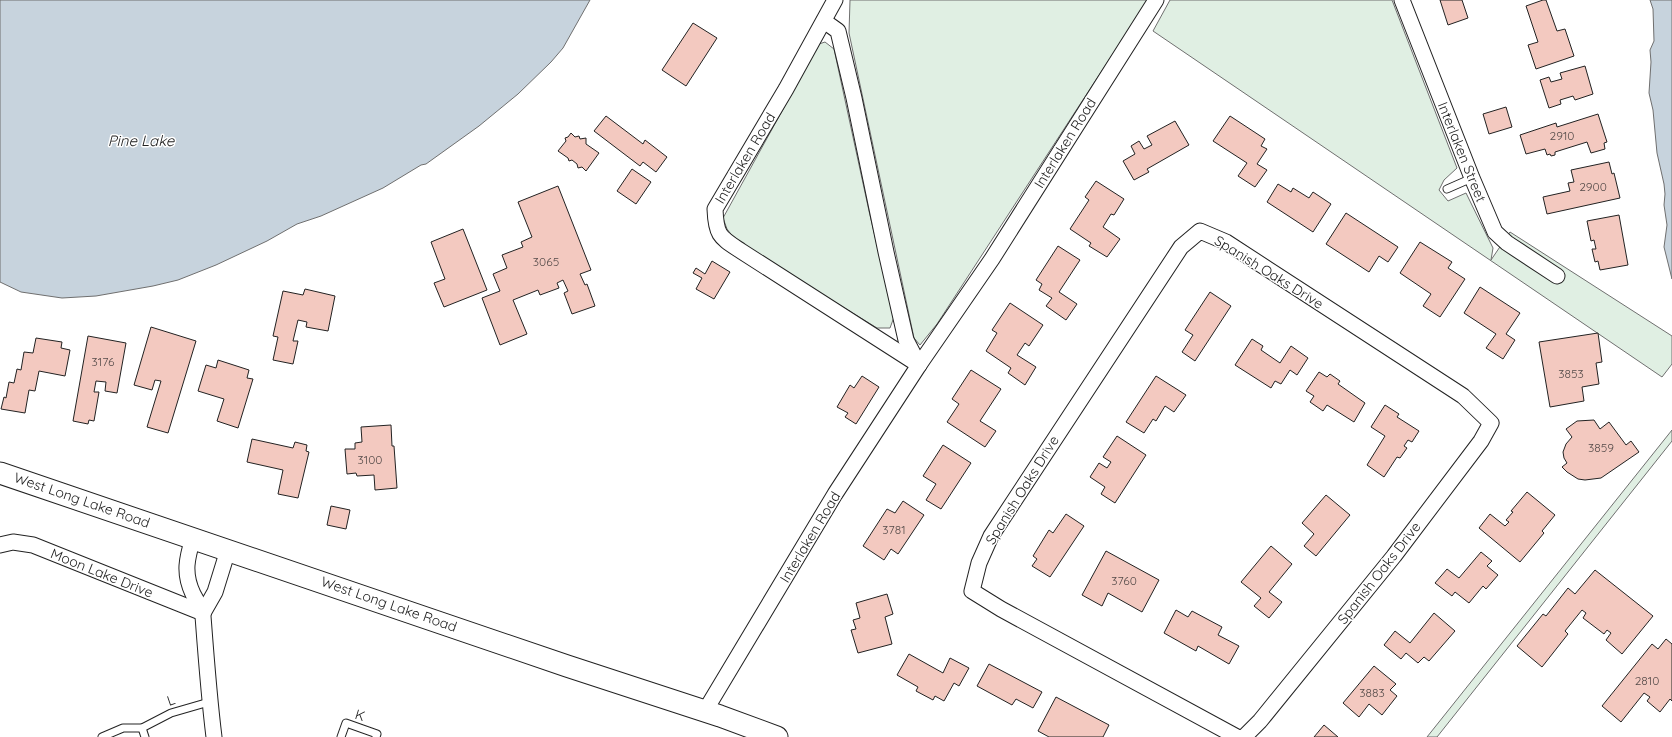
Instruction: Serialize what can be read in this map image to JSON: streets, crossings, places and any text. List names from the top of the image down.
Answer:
{
  "streets": {
    "main road": ["West Long Lake Road"],
    "street": [
      "Interlaken Road",
      "Interlaken Street",
      "Spanish Oaks Drive",
      "Moon Lake Drive"
    ],
    "lane": ["L", "K"]
  },
  "crossings": [
    ["Interlaken Road", "West Long Lake Road"]
  ],
  "water": ["Pine Lake"],
  "house_numbers": [
    "2910",
    "2900",
    "3065",
    "3176",
    "3853",
    "3859",
    "3100",
    "3781",
    "3760",
    "2810",
    "3883"
  ]
}
